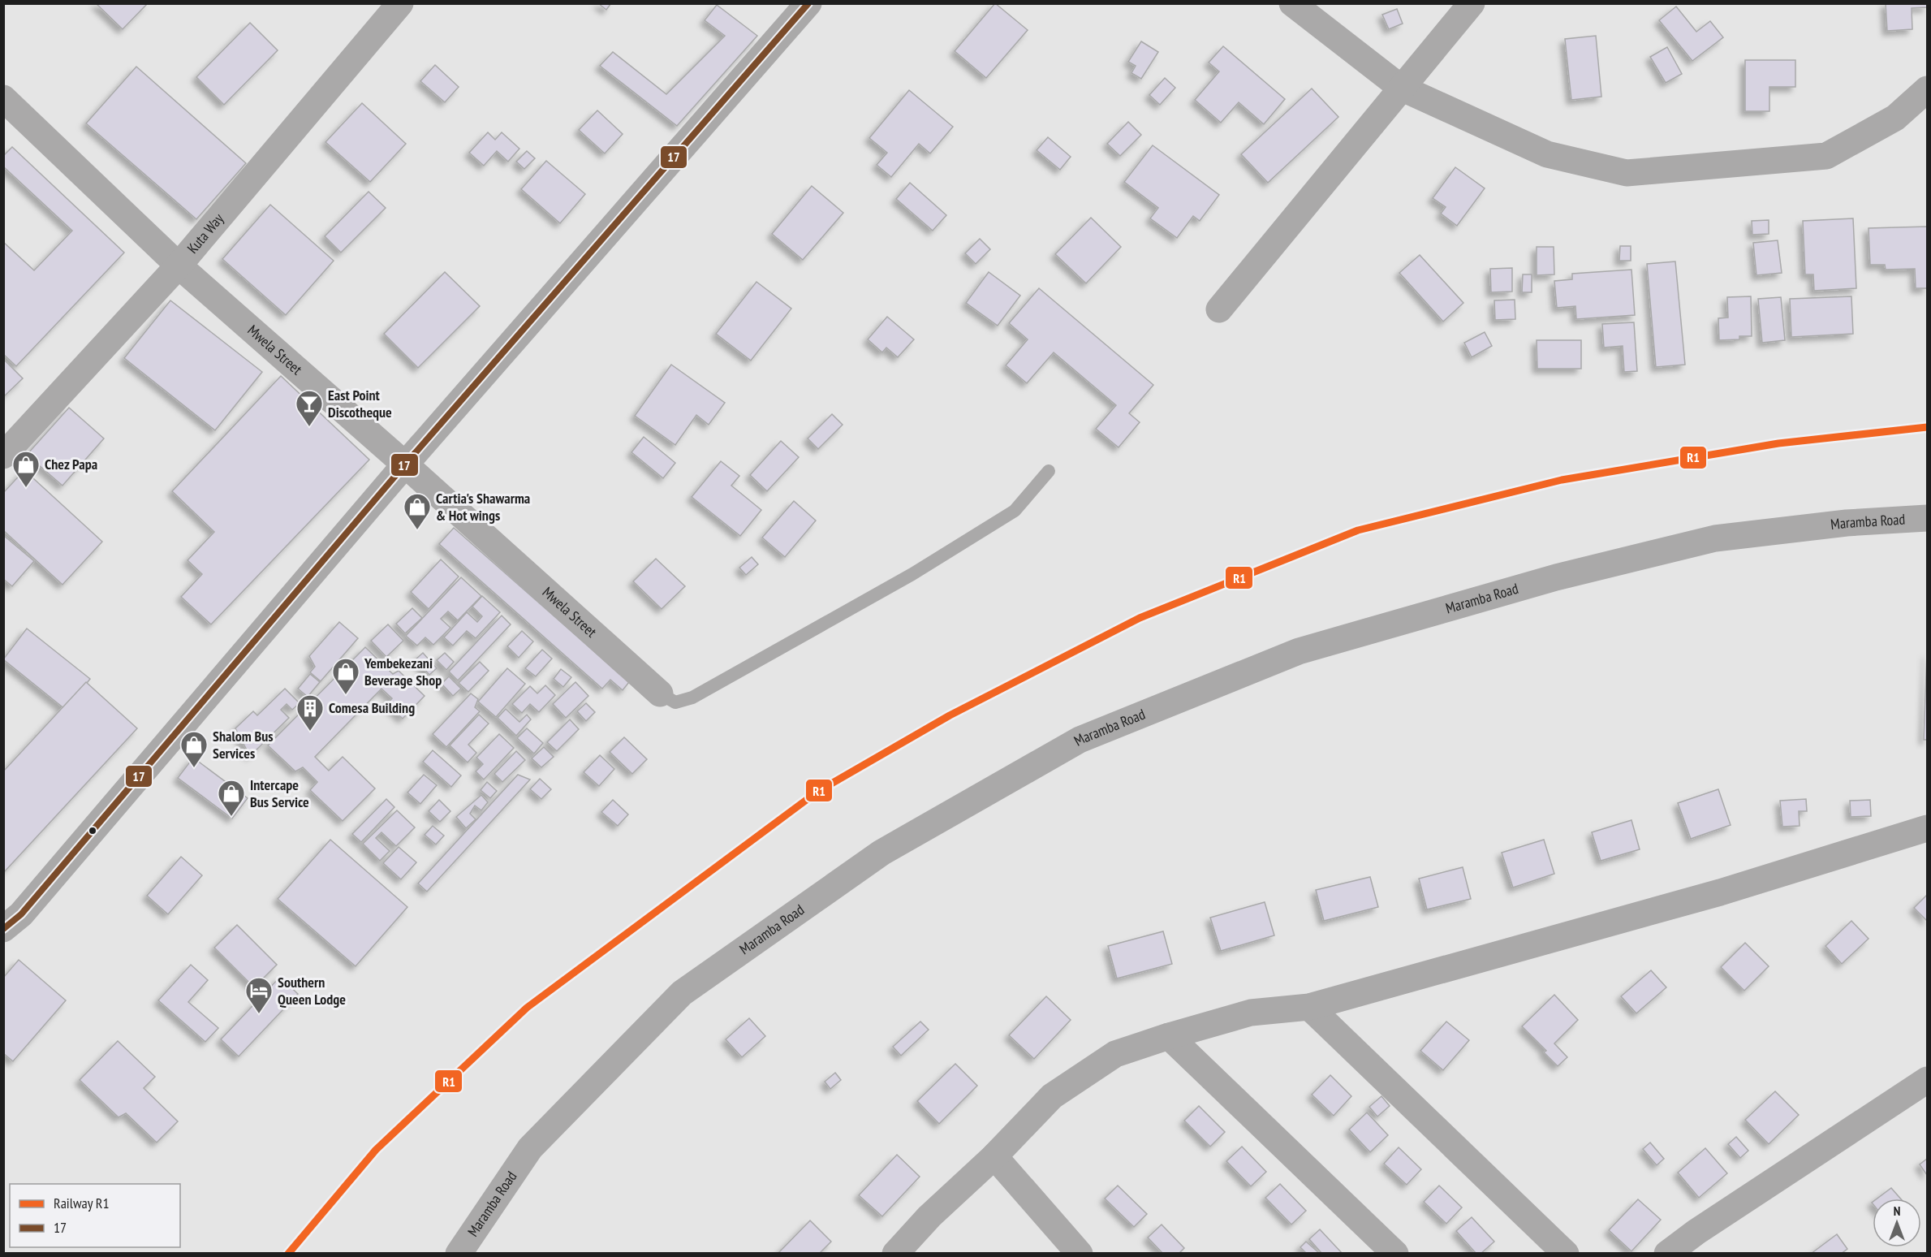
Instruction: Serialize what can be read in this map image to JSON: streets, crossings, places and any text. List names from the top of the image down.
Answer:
{
  "streets": {
    "street": ["Kuta Way", "Mwela Street", "Maramba Road"]
  },
  "crossings": [
    ["Kuta Way", "Mwela Street"]
  ],
  "places": {
    "bar": ["East Point Discotheque"],
    "shop": [
      "Chez Papa",
      "Cartia's Shawarma & Hot wings",
      "Yembekezani Beverage Shop",
      "Shalom Bus Services",
      "Intercape Bus Service"
    ],
    "building": ["Comesa Building"],
    "hotel": ["Southern Queen Lodge"]
  },
  "lines": ["transit line 17", "rail line R1"],
  "legend": ["Railway R1", "17"],
  "north": "top"
}
